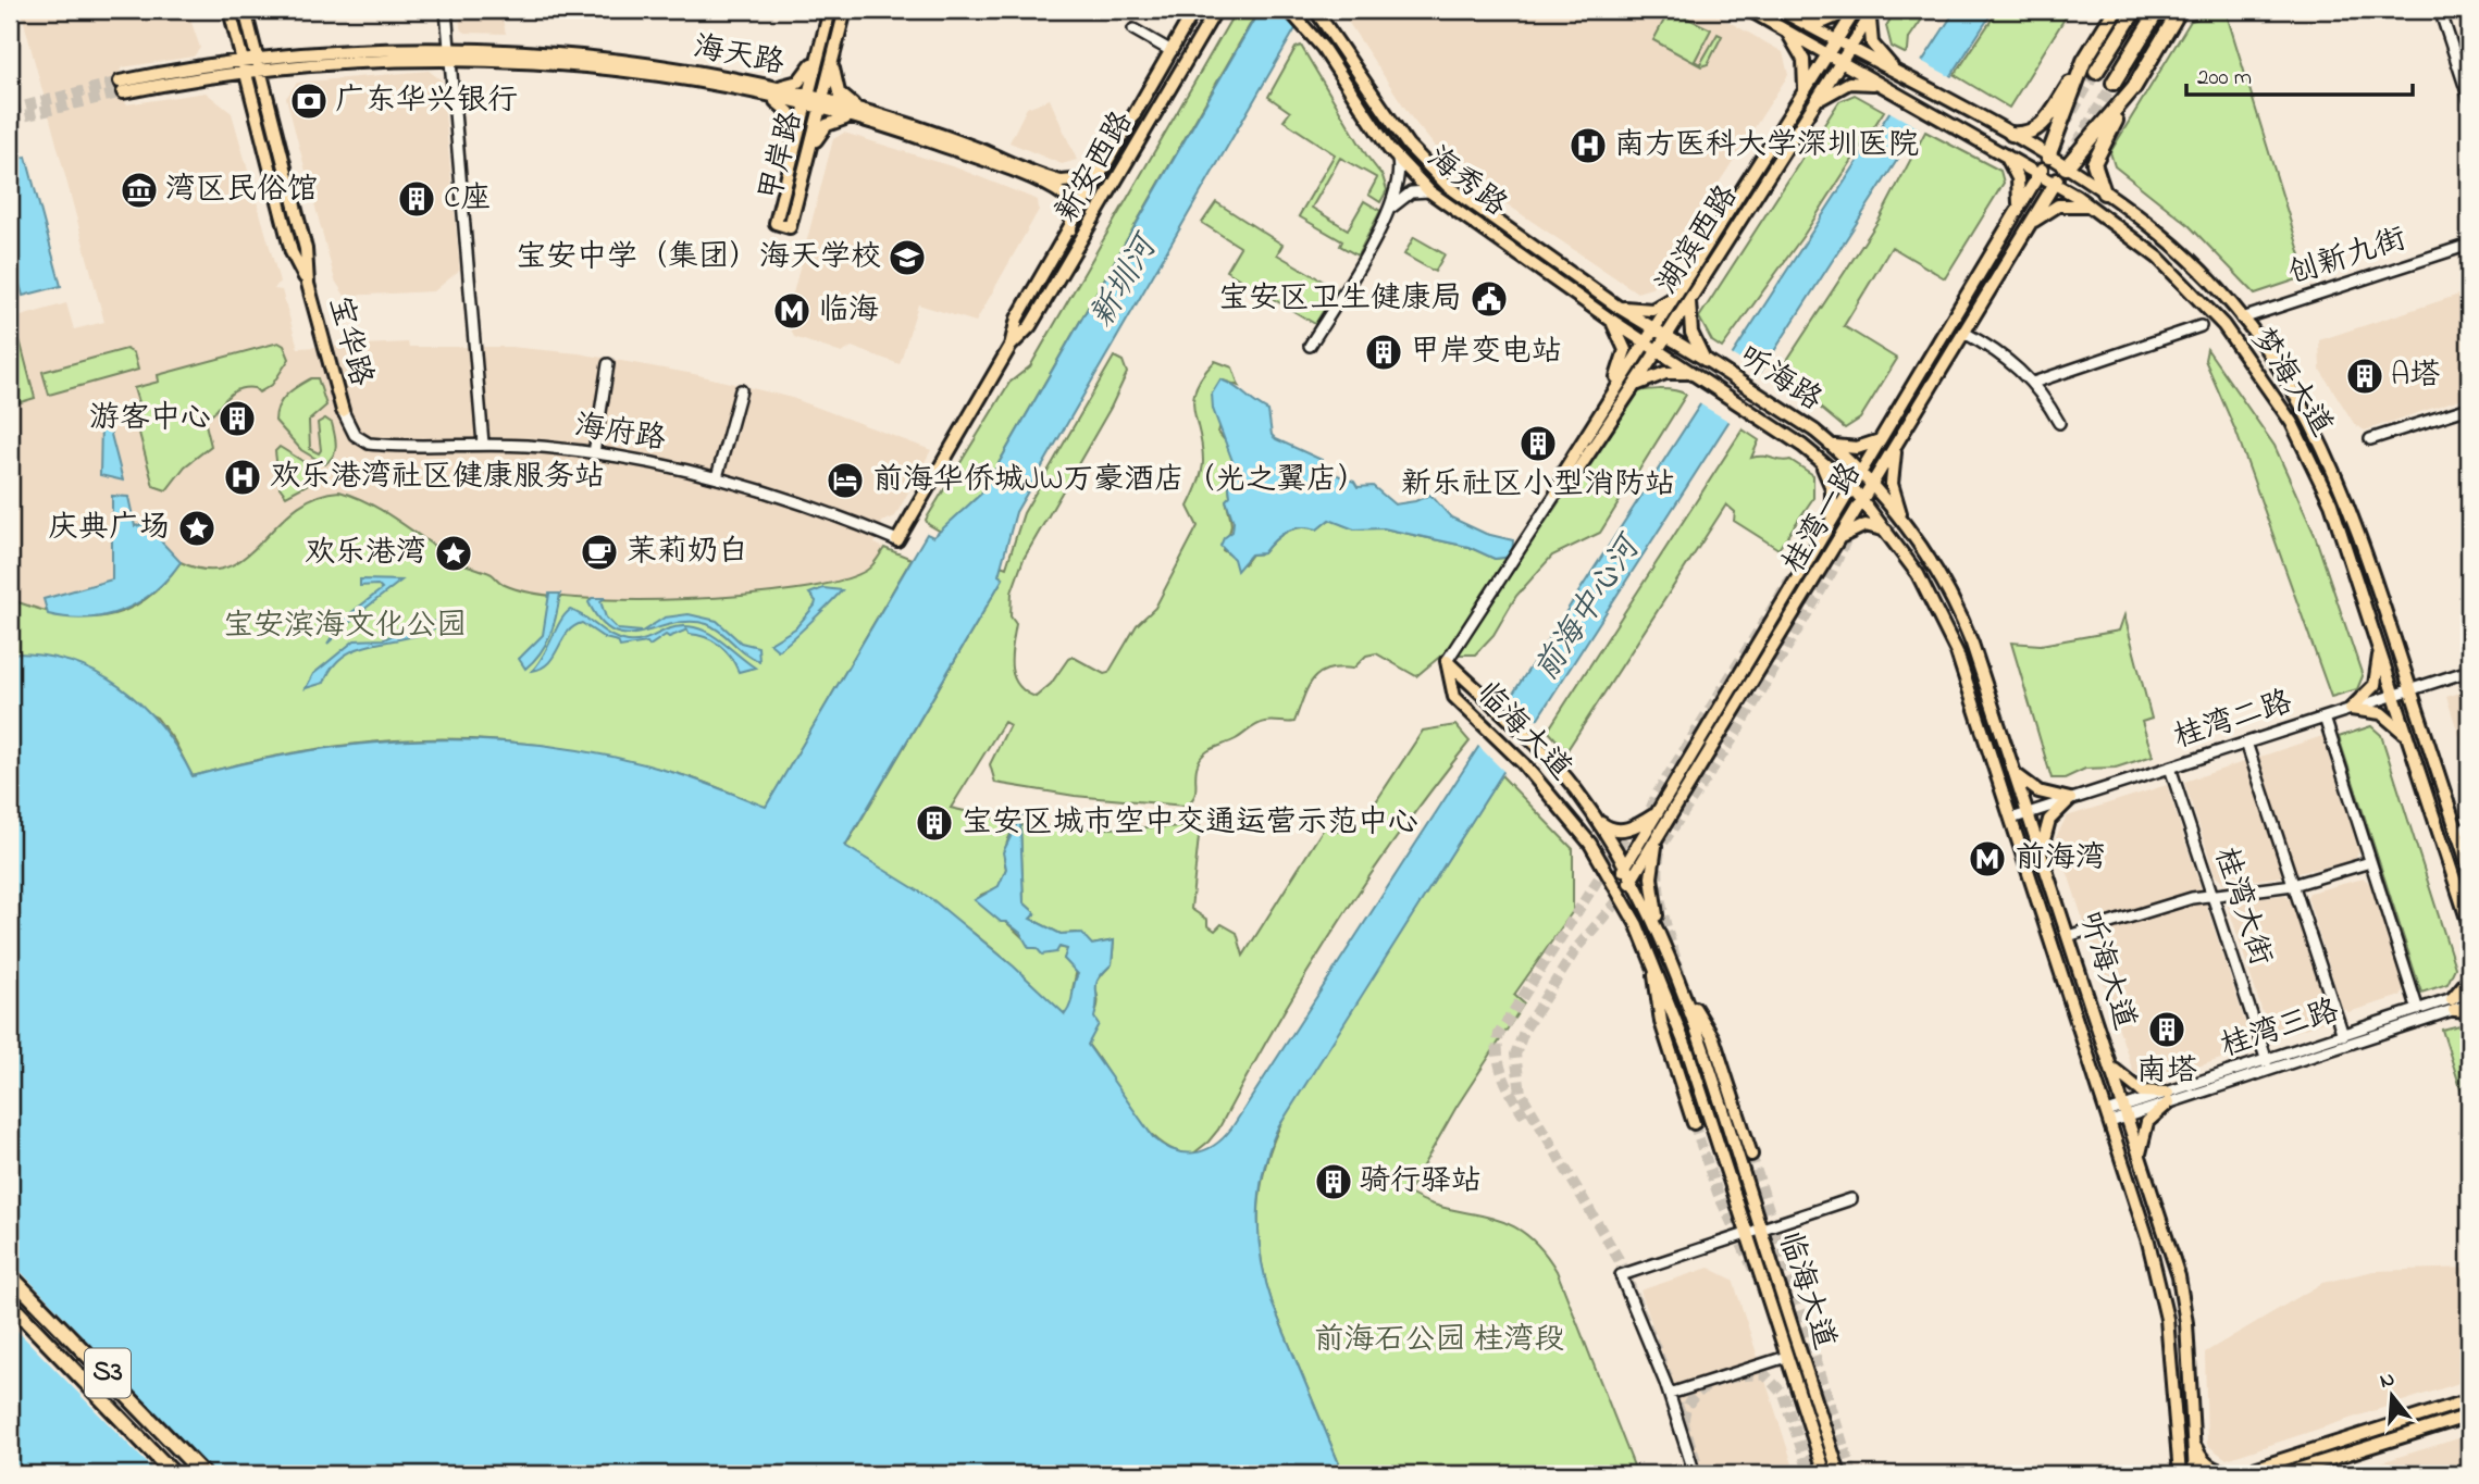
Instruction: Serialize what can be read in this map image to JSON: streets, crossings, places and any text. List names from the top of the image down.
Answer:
{
  "streets": {
    "highway": ["S3"],
    "main road": [
      "海天路",
      "甲岸路",
      "新安西路",
      "海秀路",
      "湖滨西路",
      "宝华路",
      "听海路",
      "梦海大道",
      "桂湾一路",
      "临海大道",
      "听海大道"
    ],
    "street": [
      "创新九街",
      "海府路",
      "桂湾二路",
      "桂湾大街",
      "桂湾三路"
    ]
  },
  "crossings": [
    ["海天路", "甲岸路"],
    ["海天路", "新安西路"],
    ["海天路", "宝华路"],
    ["新安西路", "海府路"],
    ["海秀路", "湖滨西路"],
    ["海秀路", "听海路"],
    ["湖滨西路", "听海路"],
    ["湖滨西路", "梦海大道"],
    ["湖滨西路", "临海大道"],
    ["创新九街", "梦海大道"],
    ["宝华路", "海府路"],
    ["听海路", "桂湾一路"],
    ["听海路", "听海大道"],
    ["梦海大道", "桂湾一路"],
    ["梦海大道", "桂湾二路"],
    ["桂湾一路", "临海大道"],
    ["桂湾一路", "听海大道"],
    ["桂湾二路", "桂湾大街"],
    ["桂湾二路", "听海大道"],
    ["桂湾大街", "桂湾三路"],
    ["听海大道", "桂湾三路"]
  ],
  "water": ["新圳河", "前海中心河"],
  "parks": ["宝安滨海文化公园", "前海石公园 桂湾段"],
  "places": {
    "bank": ["广东华兴银行"],
    "hospital": ["南方医科大学深圳医院", "欢乐港湾社区健康服务站"],
    "museum": ["湾区民俗馆"],
    "building": [
      "C座",
      "甲岸变电站",
      "A塔",
      "游客中心",
      "新乐社区小型消防站",
      "宝安区城市空中交通运营示范中心",
      "南塔",
      "骑行驿站"
    ],
    "school or university": ["宝安中学（集团）海天学校"],
    "public building": ["宝安区卫生健康局"],
    "metro station": ["临海", "前海湾"],
    "hotel": ["前海华侨城JW万豪酒店（光之翼店）"],
    "place": ["庆典广场", "欢乐港湾"],
    "cafe": ["茉莉奶白"]
  },
  "scale_bar": "200 m",
  "north": "top"
}
